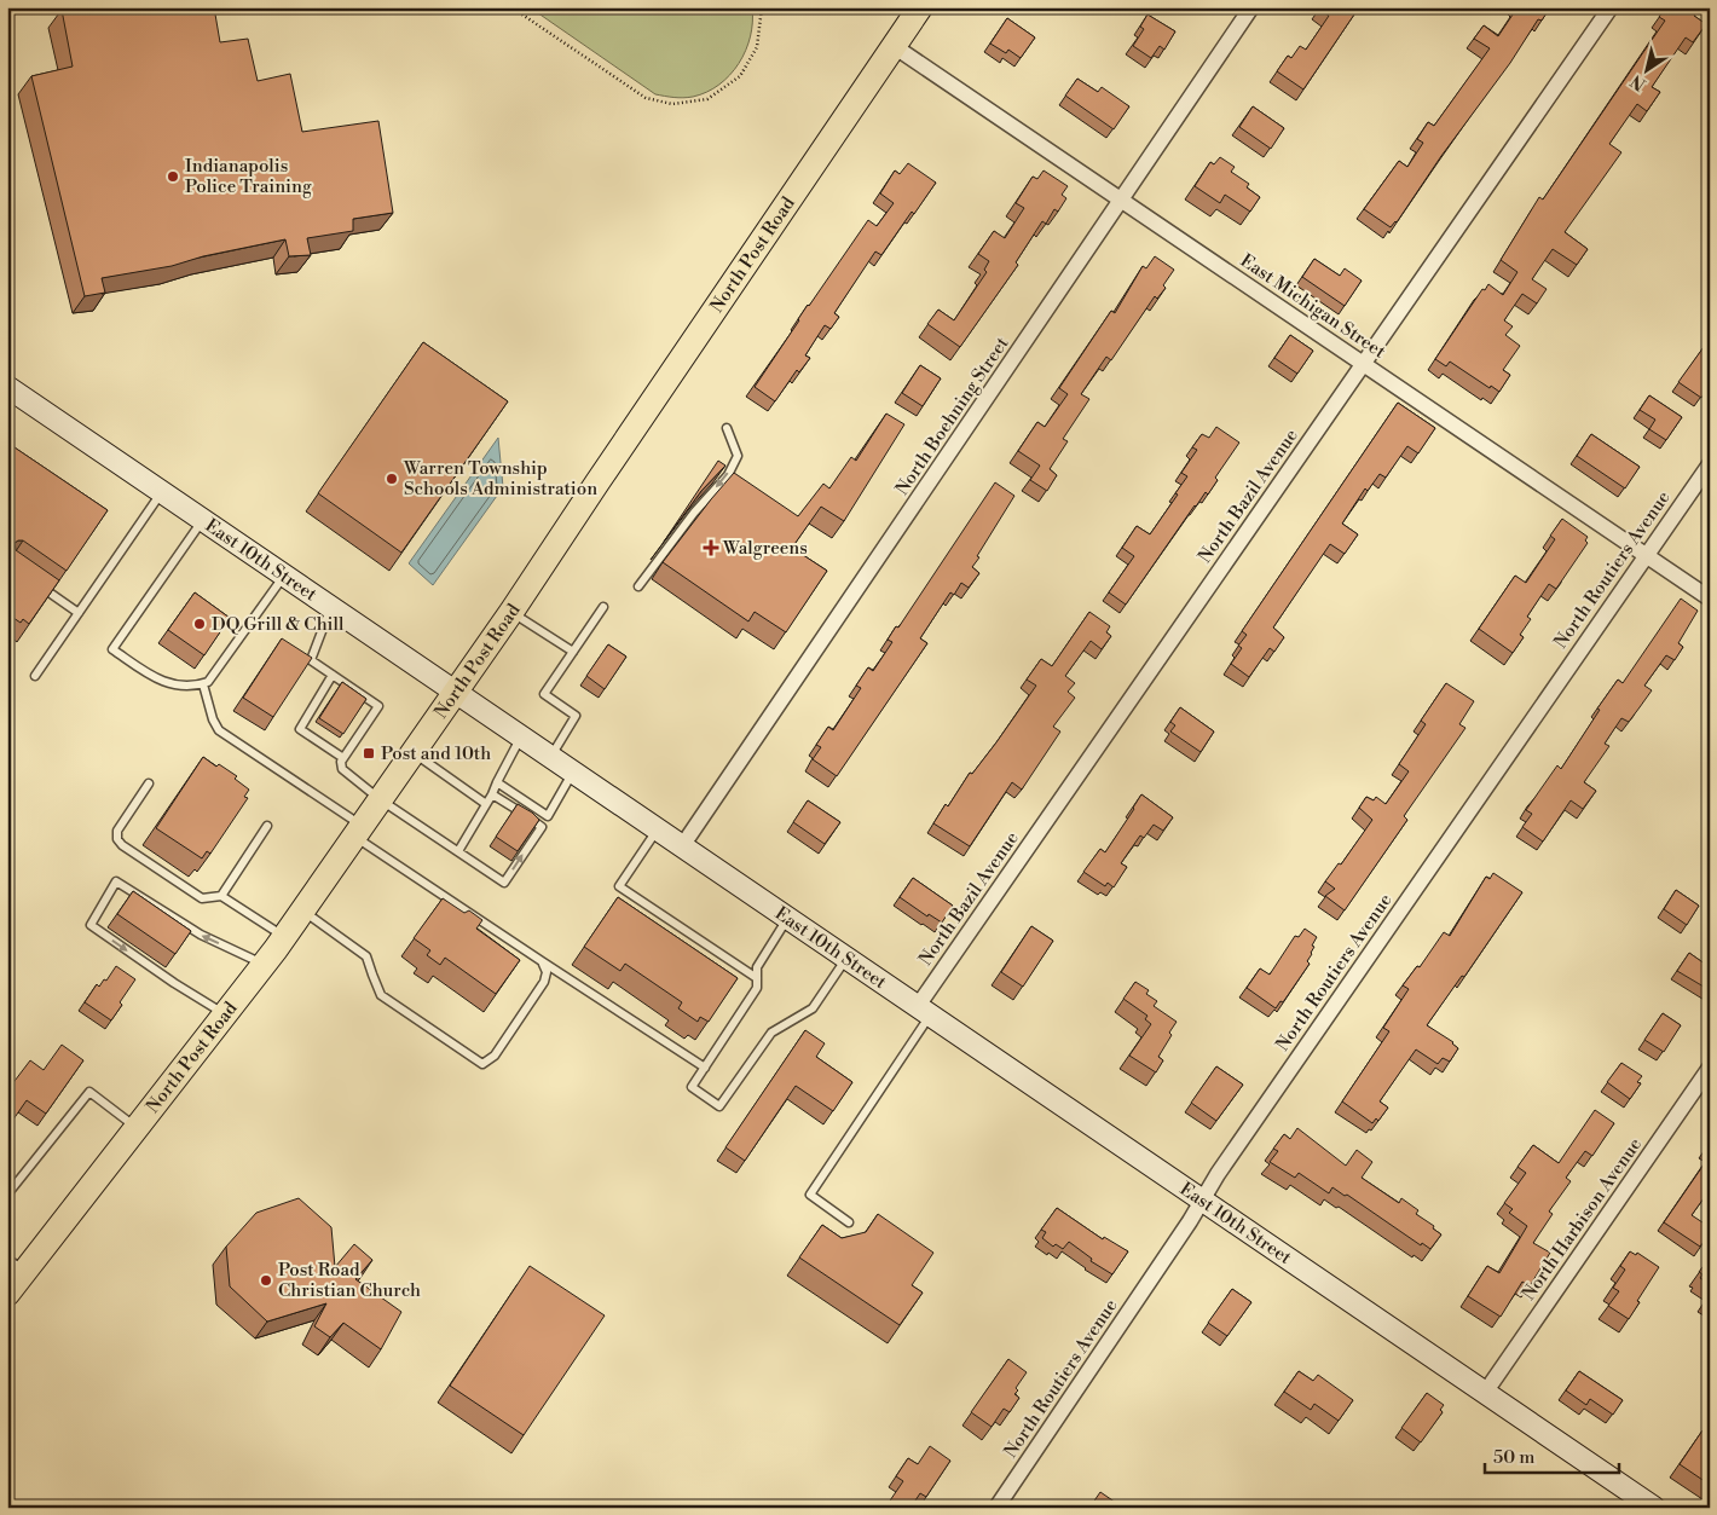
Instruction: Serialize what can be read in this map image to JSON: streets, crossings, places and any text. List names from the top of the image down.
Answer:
{
  "streets": {
    "main road": ["North Post Road", "East 10th Street"],
    "street": [
      "East Michigan Street",
      "North Boehning Street",
      "North Bazil Avenue",
      "North Routiers Avenue",
      "North Harbison Avenue"
    ]
  },
  "crossings": [
    ["North Post Road", "East Michigan Street"],
    ["North Post Road", "East 10th Street"],
    ["East Michigan Street", "North Boehning Street"],
    ["East Michigan Street", "North Bazil Avenue"],
    ["East Michigan Street", "North Routiers Avenue"],
    ["North Boehning Street", "East 10th Street"],
    ["North Bazil Avenue", "East 10th Street"],
    ["East 10th Street", "North Routiers Avenue"],
    ["East 10th Street", "North Harbison Avenue"]
  ],
  "places": {
    "other": [
      "Indianapolis Police Training",
      "Warren Township Schools Administration",
      "DQ Grill & Chill",
      "Post Road Christian Church"
    ],
    "health": ["Walgreens"],
    "transit": ["Post and 10th"]
  },
  "scale_bar": "50 m",
  "north": "bottom left"
}
